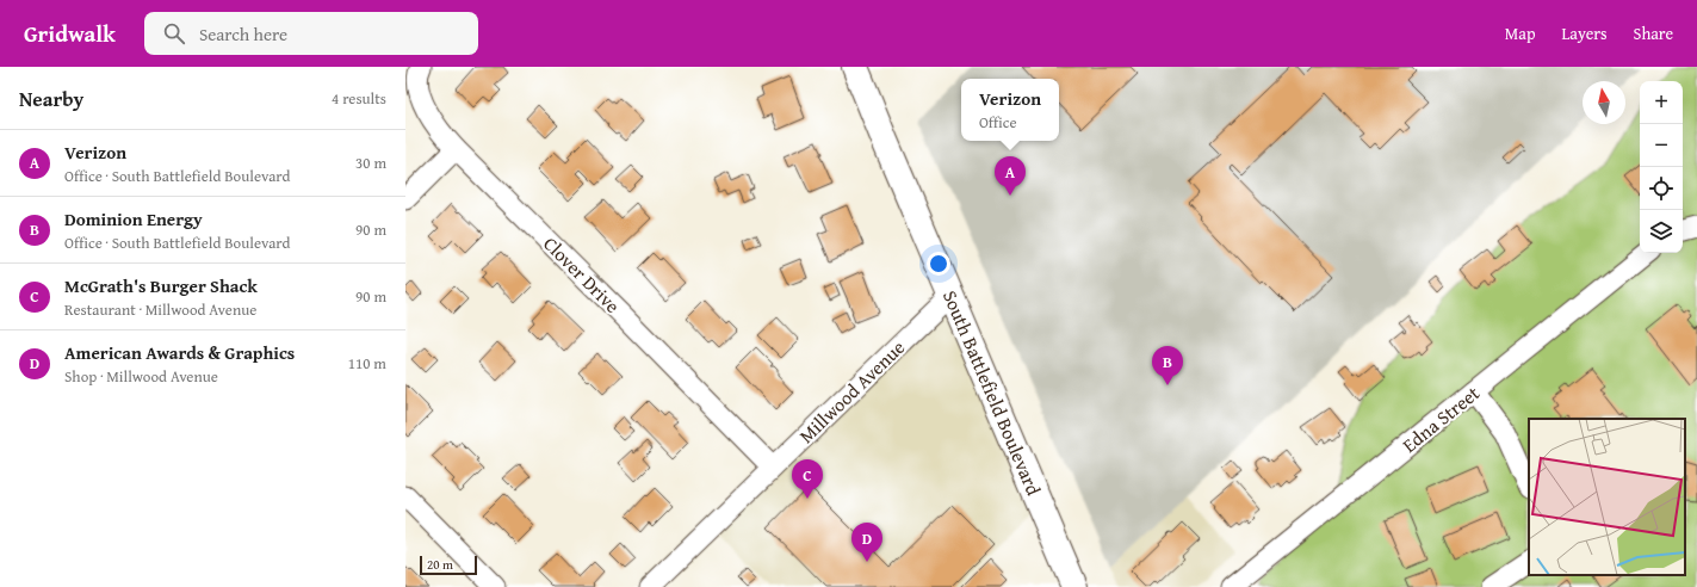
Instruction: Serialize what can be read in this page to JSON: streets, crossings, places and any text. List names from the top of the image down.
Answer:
{
  "streets": {
    "main road": ["South Battlefield Boulevard"],
    "street": ["Clover Drive", "Millwood Avenue", "Edna Street"]
  },
  "crossings": [
    ["Clover Drive", "Millwood Avenue"],
    ["Millwood Avenue", "South Battlefield Boulevard"]
  ],
  "scale_bar": "20 m",
  "north": "top",
  "page": {
    "header": "Gridwalk",
    "search": "Search here",
    "nav": ["Map", "Layers", "Share"],
    "heading": ["Nearby", "4 results"],
    "popup": ["Verizon", "Office"],
    "map_buttons": ["+", "−"],
    "list": [
      {
        "mark": "A",
        "name": "Verizon",
        "note": "Office · South Battlefield Boulevard",
        "value": "30 m"
      },
      {
        "mark": "B",
        "name": "Dominion Energy",
        "note": "Office · South Battlefield Boulevard",
        "value": "90 m"
      },
      {
        "mark": "C",
        "name": "McGrath's Burger Shack",
        "note": "Restaurant · Millwood Avenue",
        "value": "90 m"
      },
      {
        "mark": "D",
        "name": "American Awards & Graphics",
        "note": "Shop · Millwood Avenue",
        "value": "110 m"
      }
    ],
    "pins": [
      "A",
      "B",
      "C",
      "D"
    ],
    "scale": "20 m"
  }
}
